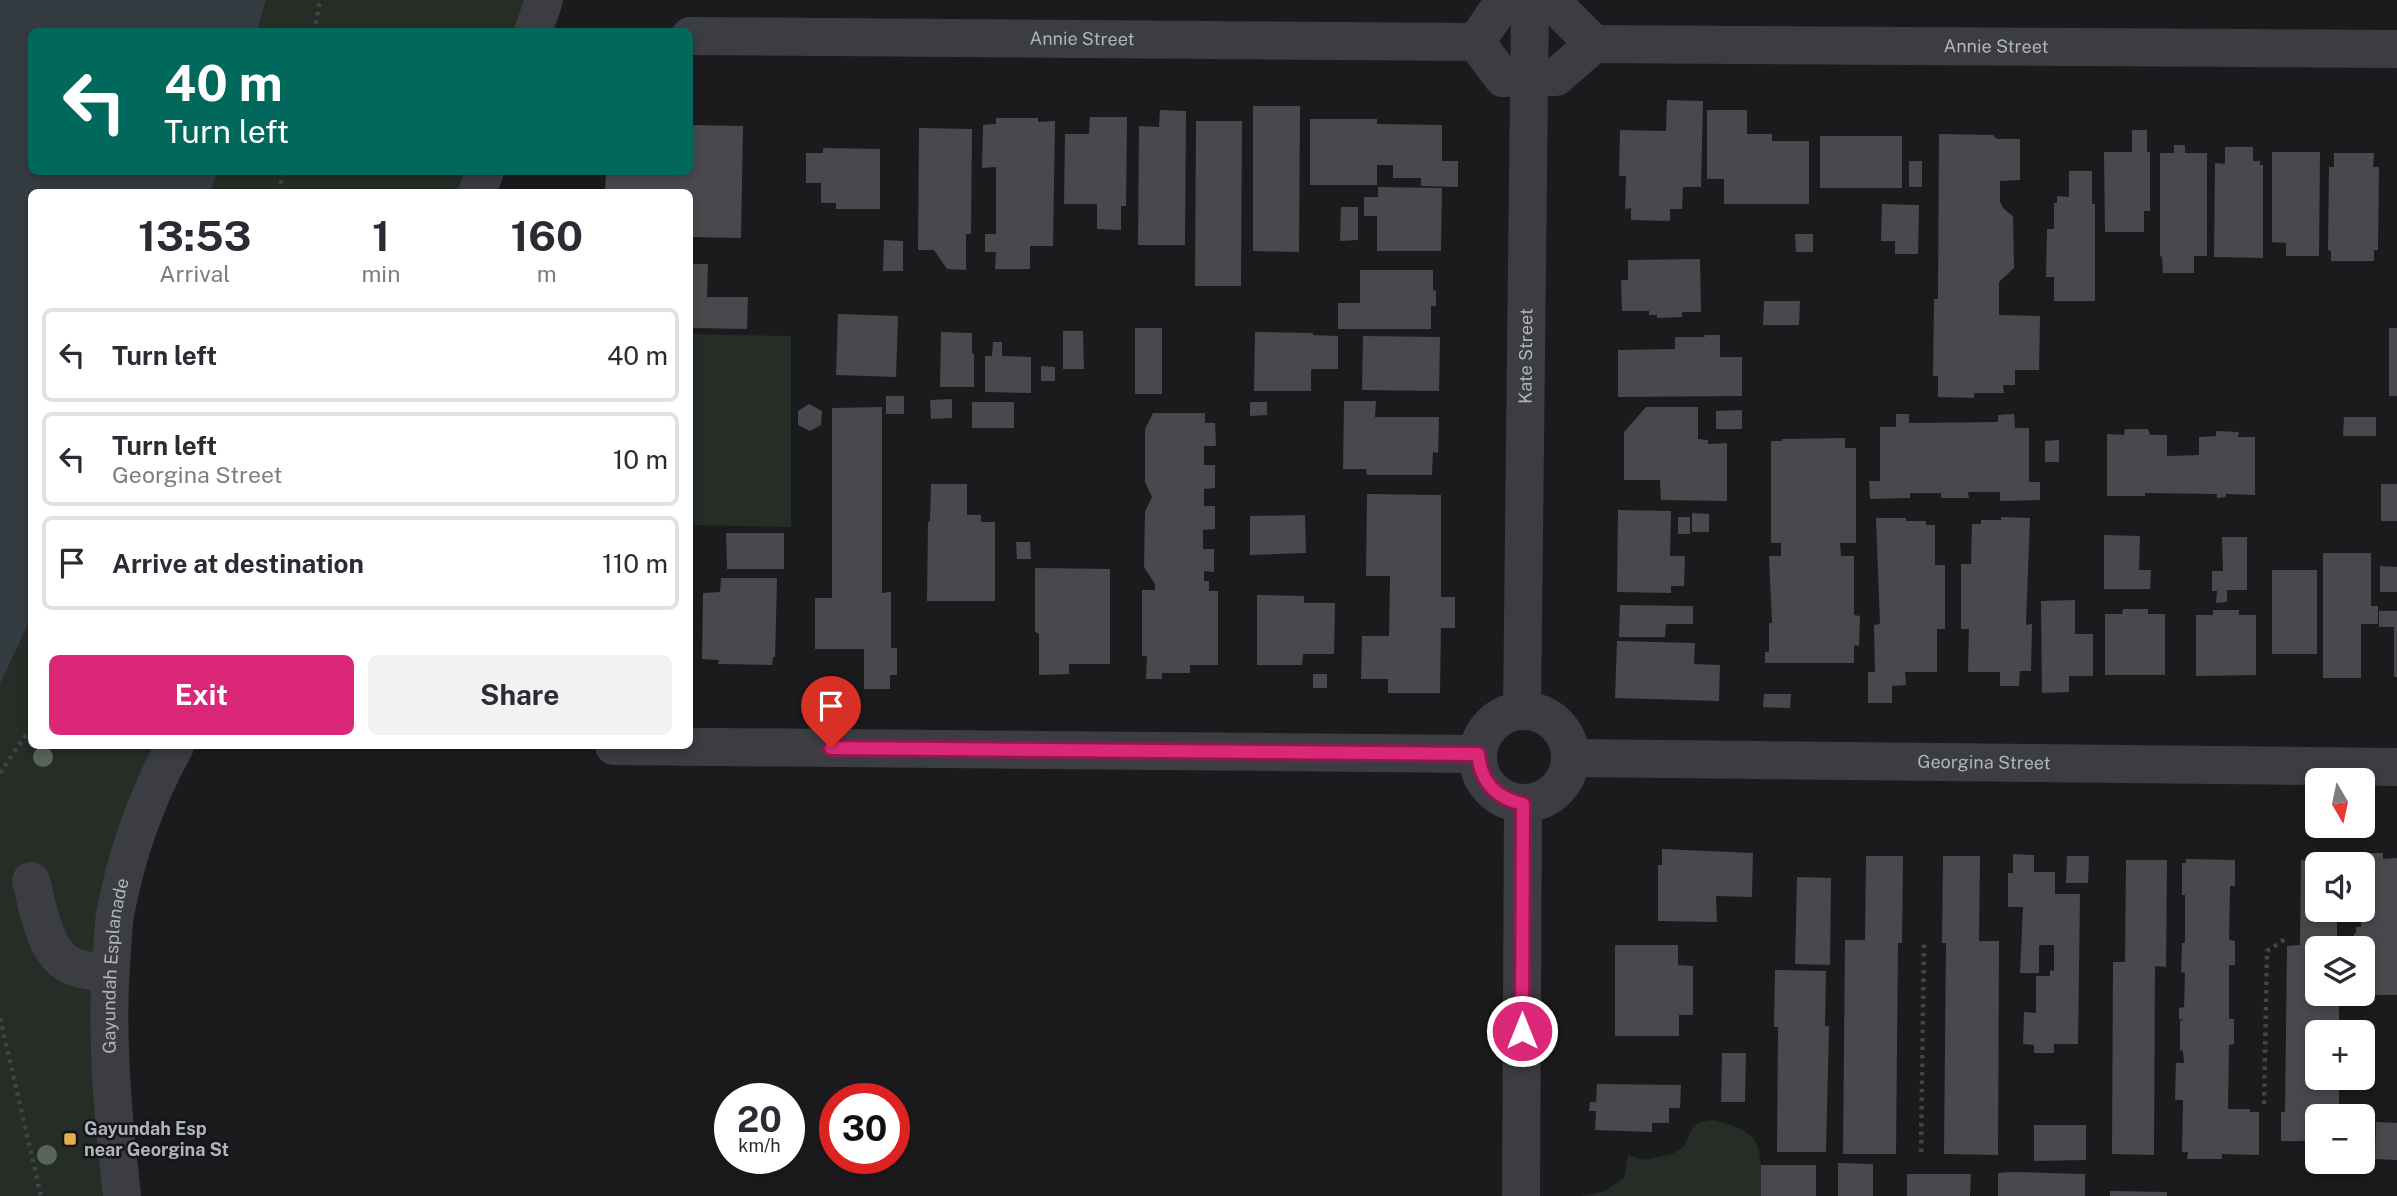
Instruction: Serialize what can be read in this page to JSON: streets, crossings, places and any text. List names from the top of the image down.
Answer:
{
  "streets": {
    "street": [
      "Annie Street",
      "Kate Street",
      "Georgina Street",
      "Gayundah Esplanade"
    ]
  },
  "crossings": [
    ["Kate Street", "Georgina Street"]
  ],
  "places": {
    "transit": ["Gayundah Esp near Georgina St"]
  },
  "north": "bottom",
  "page": {
    "turn": ["40 m", "Turn left"],
    "eta": [
      "13:53",
      "Arrival",
      "1",
      "min",
      "160",
      "m"
    ],
    "list": [
      {
        "name": "Turn left",
        "value": "40 m"
      },
      {
        "name": "Turn left",
        "note": "Georgina Street",
        "value": "10 m"
      },
      {
        "name": "Arrive at destination",
        "value": "110 m"
      }
    ],
    "buttons": ["Exit", "Share"],
    "map_buttons": ["+", "−"],
    "speed": "20 km/h",
    "limit": "30"
  }
}
